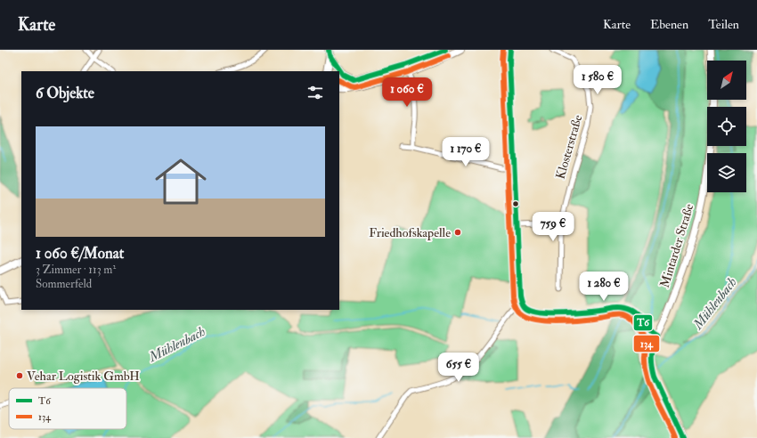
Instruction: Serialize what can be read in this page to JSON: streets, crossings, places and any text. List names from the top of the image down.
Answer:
{
  "streets": {
    "main road": ["Mintarder Straße"],
    "street": ["Klosterstraße"]
  },
  "water": ["Mühlenbach"],
  "places": ["Friedhofskapelle", "Vehar Logistik GmbH"],
  "lines": ["transit line T6", "transit line 134"],
  "legend": ["T6", "134"],
  "north": "top right",
  "page": {
    "header": "Karte",
    "nav": ["Karte", "Ebenen", "Teilen"],
    "price": [
      "1 580 €",
      "1 060 €",
      "1 170 €",
      "759 €",
      "1 280 €",
      "655 €"
    ],
    "heading": "6 Objekte",
    "list": [
      {
        "name": "1 060 €/Monat",
        "note": "3 Zimmer · 113 m² · Sommerfeld"
      }
    ]
  }
}
